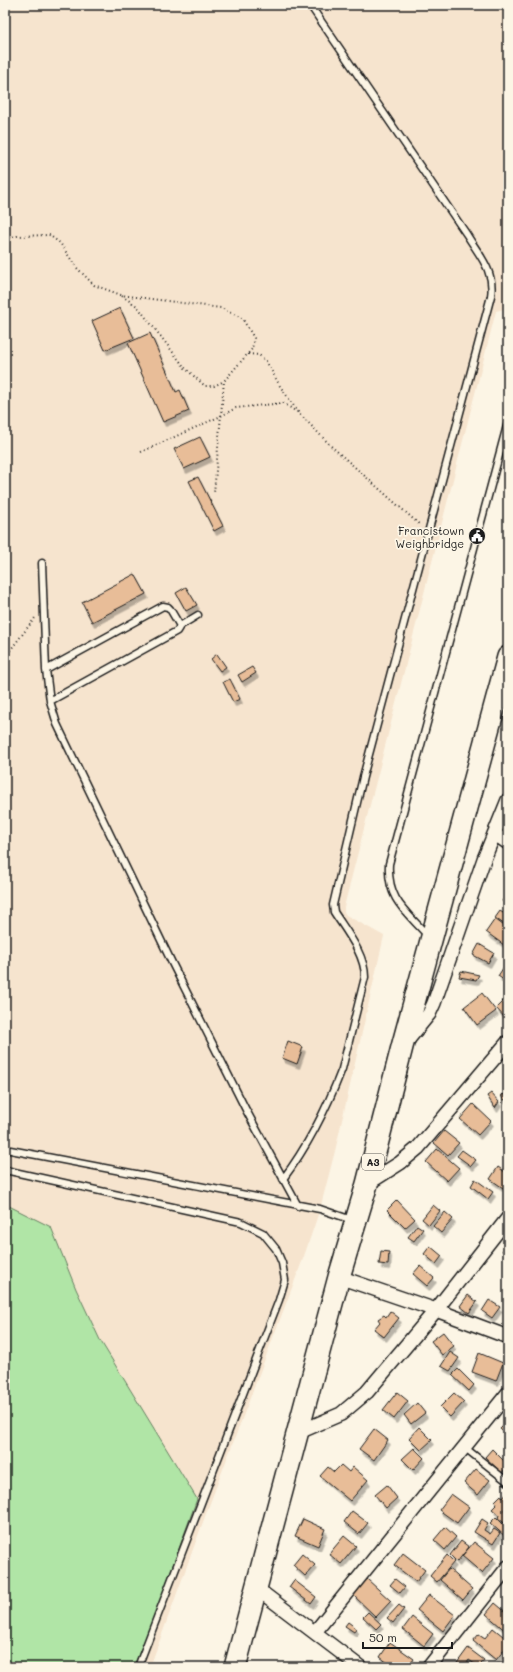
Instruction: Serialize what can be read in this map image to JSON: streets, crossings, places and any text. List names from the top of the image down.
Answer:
{
  "streets": {
    "highway": ["A3"]
  },
  "places": {
    "public building": ["Francistown Weighbridge"]
  },
  "scale_bar": "50 m"
}
